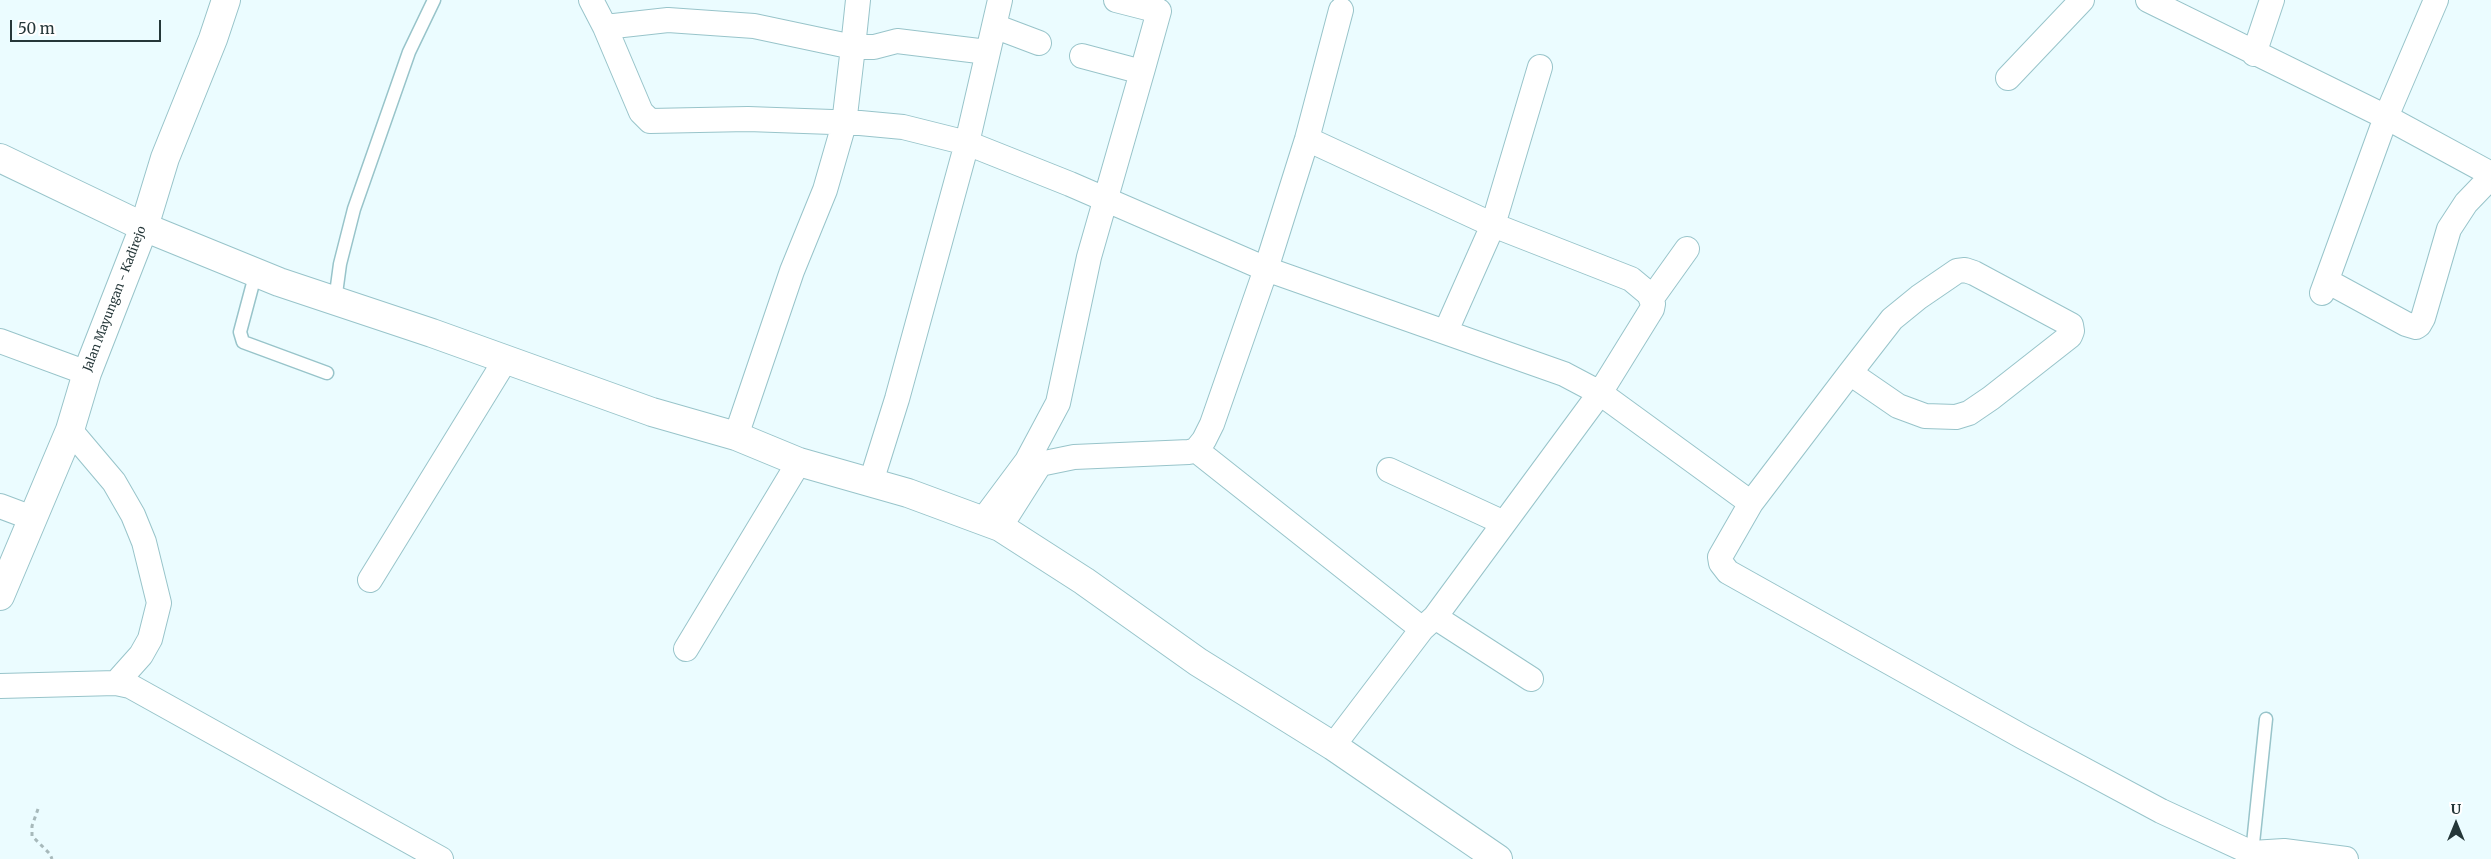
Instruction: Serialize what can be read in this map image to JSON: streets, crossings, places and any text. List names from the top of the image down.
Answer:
{
  "streets": {
    "street": ["Jalan Mayungan - Kadirejo"]
  },
  "scale_bar": "50 m",
  "north": "top"
}
